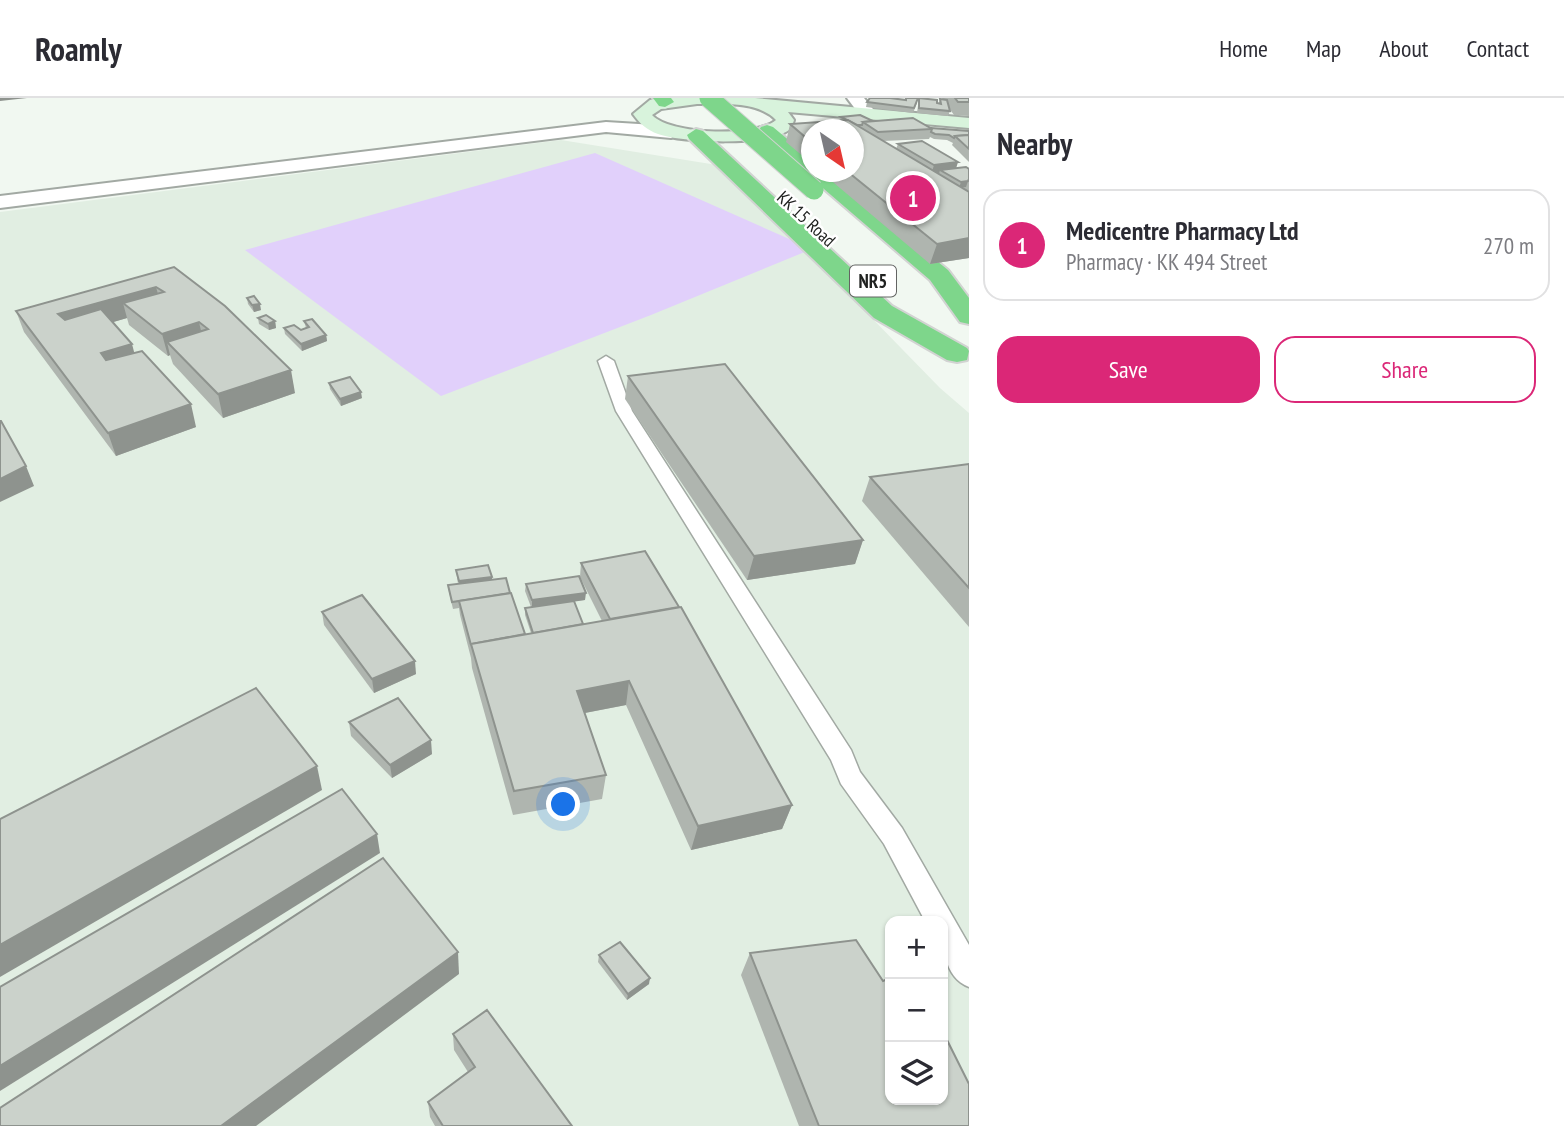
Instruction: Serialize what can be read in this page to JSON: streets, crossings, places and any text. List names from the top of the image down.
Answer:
{
  "streets": {
    "highway": ["KK 15 Road", "NR5"]
  },
  "north": "bottom right",
  "page": {
    "header": "Roamly",
    "nav": [
      "Home",
      "Map",
      "About",
      "Contact"
    ],
    "heading": "Nearby",
    "pins": "1",
    "list": [
      {
        "mark": "1",
        "name": "Medicentre Pharmacy Ltd",
        "note": "Pharmacy · KK 494 Street",
        "value": "270 m"
      }
    ],
    "buttons": ["Save", "Share"],
    "map_buttons": ["+", "−"]
  }
}
